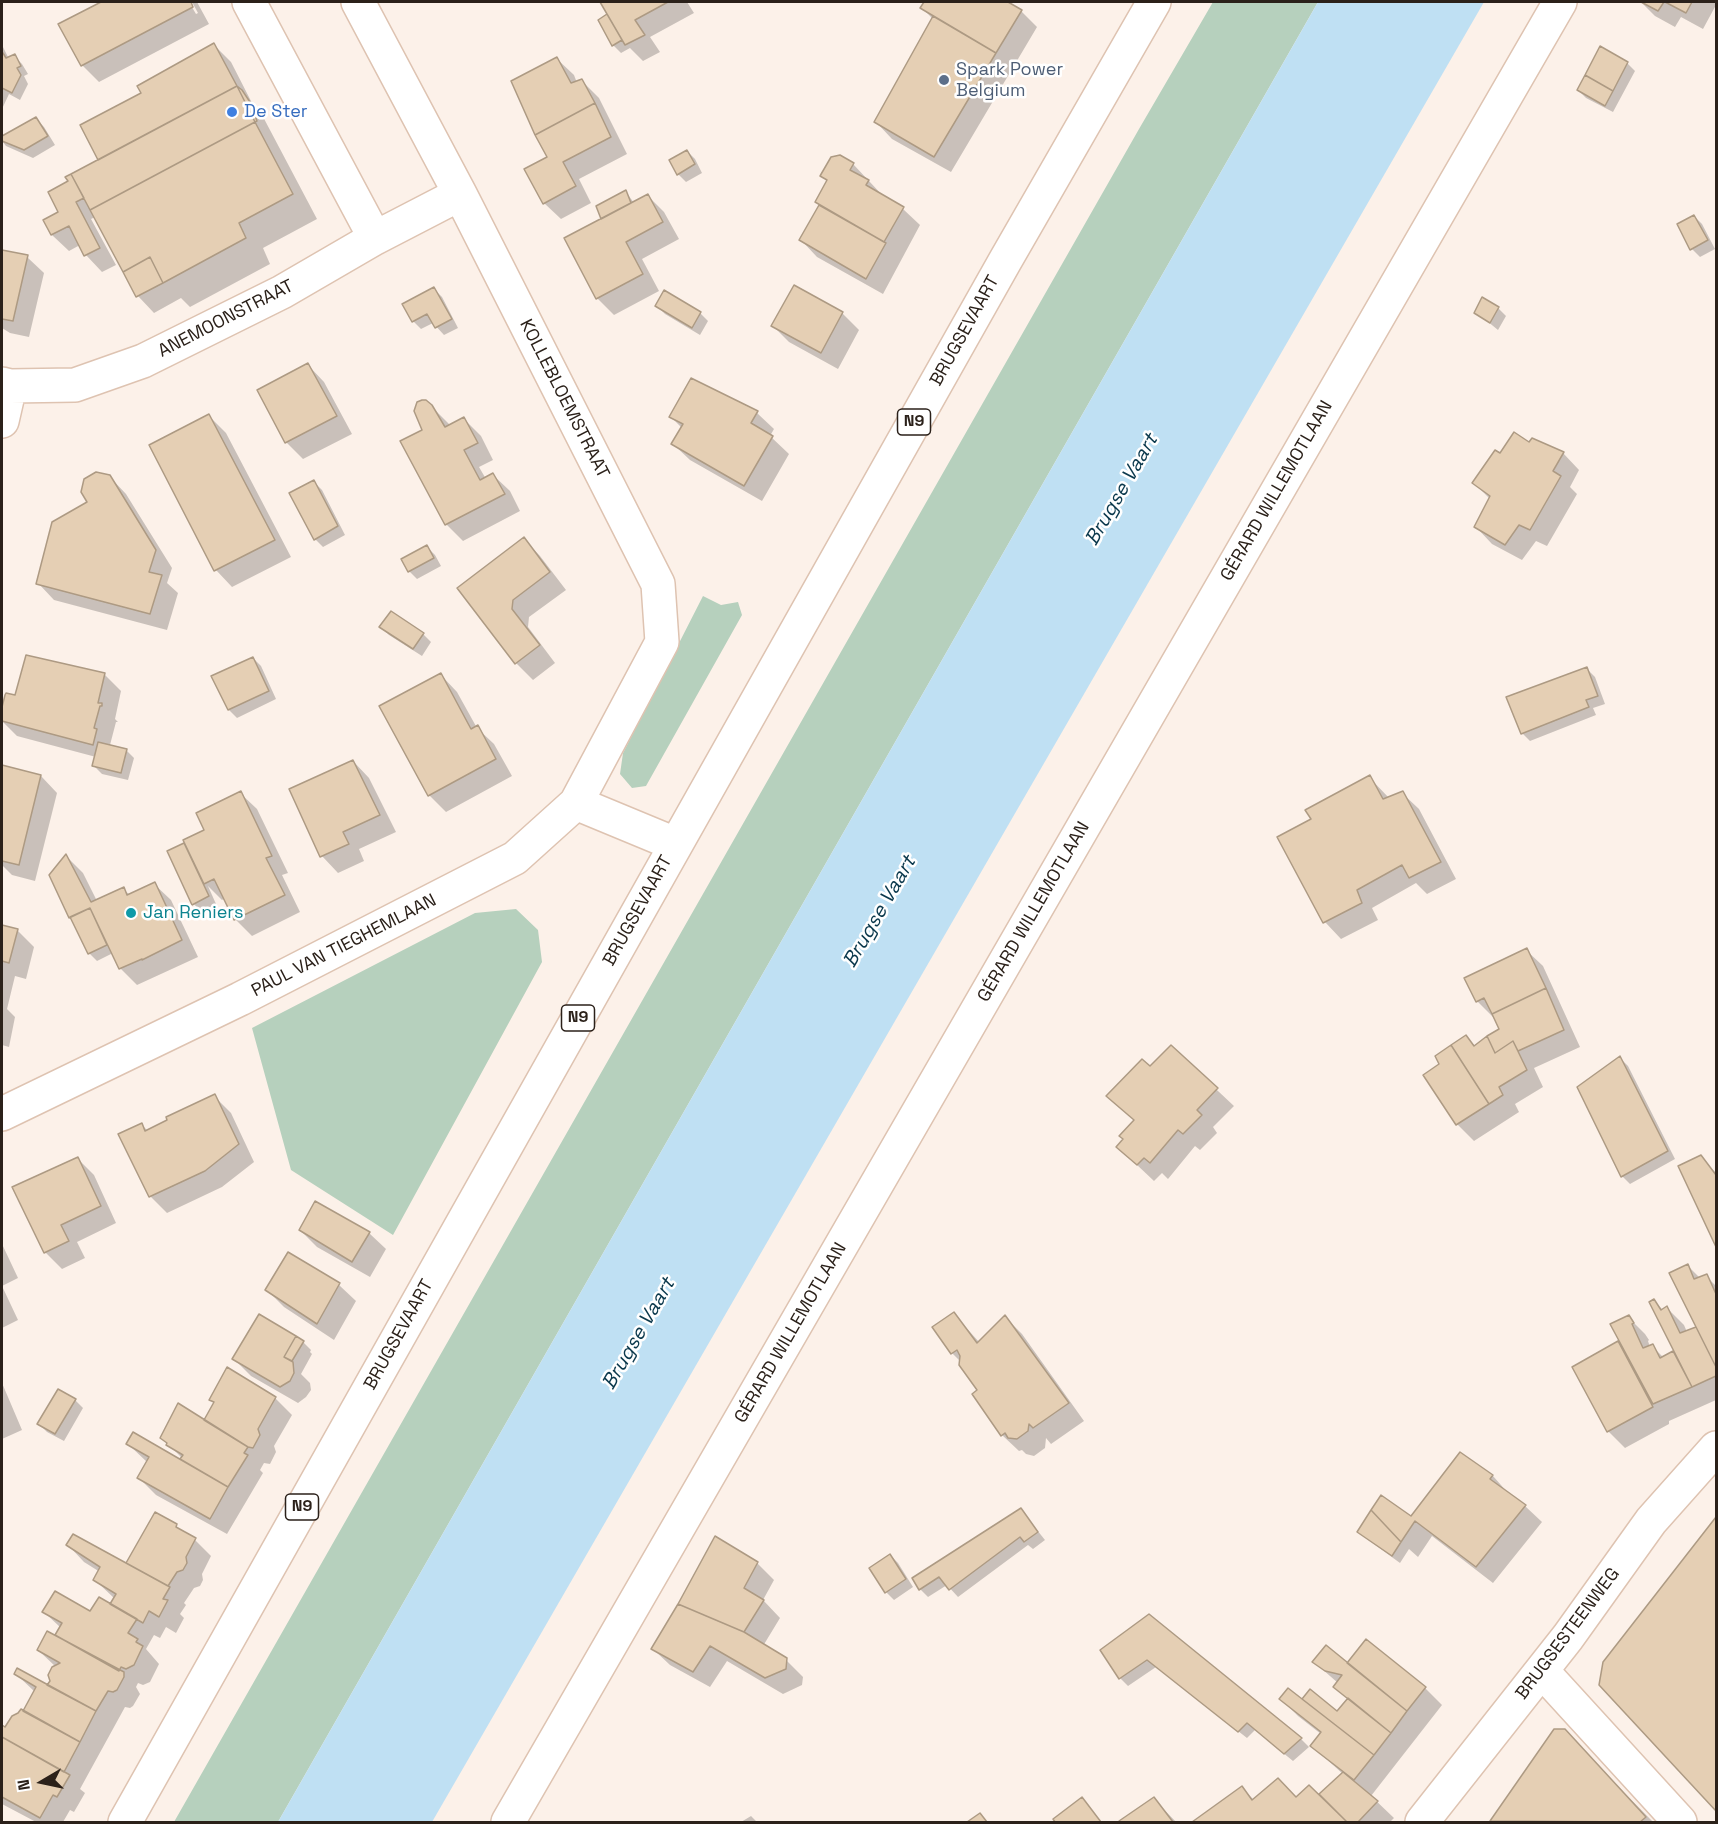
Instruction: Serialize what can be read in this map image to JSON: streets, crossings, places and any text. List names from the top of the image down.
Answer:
{
  "streets": {
    "street": [
      "ANEMOONSTRAAT",
      "BRUGSEVAART",
      "KOLLEBLOEMSTRAAT",
      "N9",
      "GÉRARD WILLEMOTLAAN",
      "PAUL VAN TIEGHEMLAAN",
      "BRUGSESTEENWEG"
    ]
  },
  "crossings": [
    ["ANEMOONSTRAAT", "KOLLEBLOEMSTRAAT"],
    ["KOLLEBLOEMSTRAAT", "PAUL VAN TIEGHEMLAAN"]
  ],
  "water": ["Brugse Vaart"],
  "places": ["Spark Power Belgium", "De Ster", "Jan Reniers"],
  "north": "left"
}
